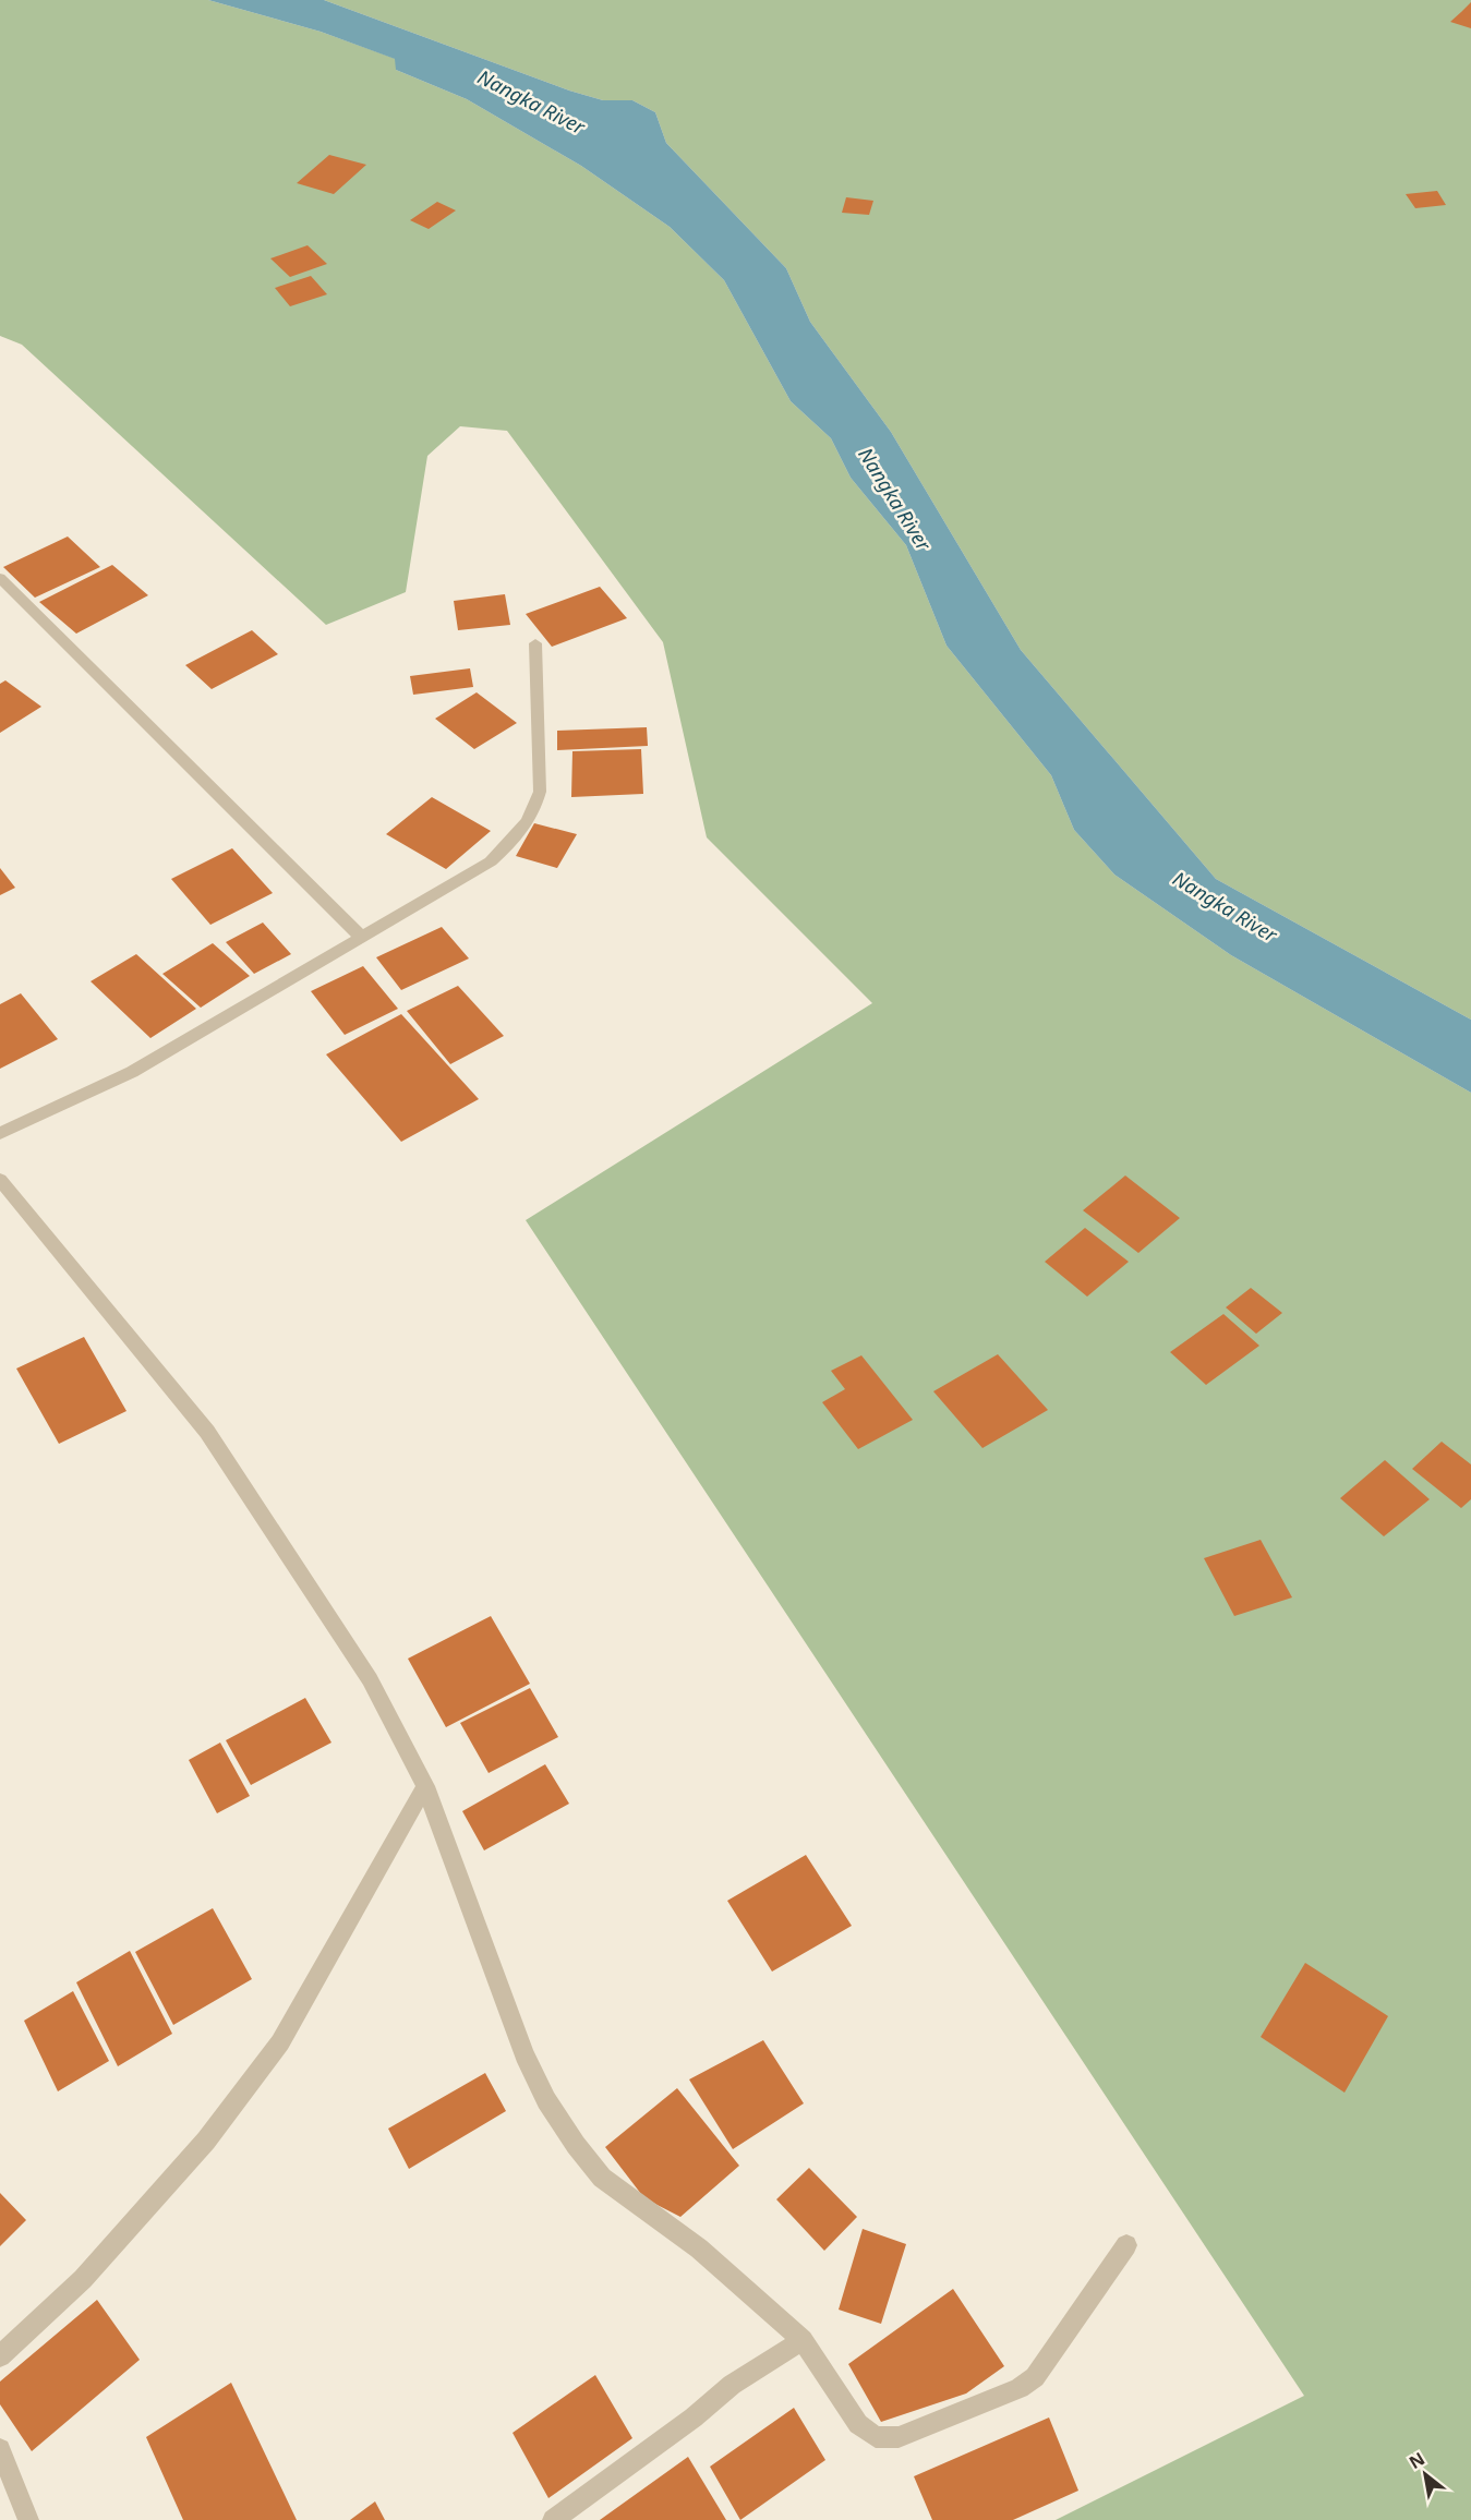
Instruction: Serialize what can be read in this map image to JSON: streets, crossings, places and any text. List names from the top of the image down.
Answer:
{
  "water": ["Nangka River"],
  "north": "top left"
}
